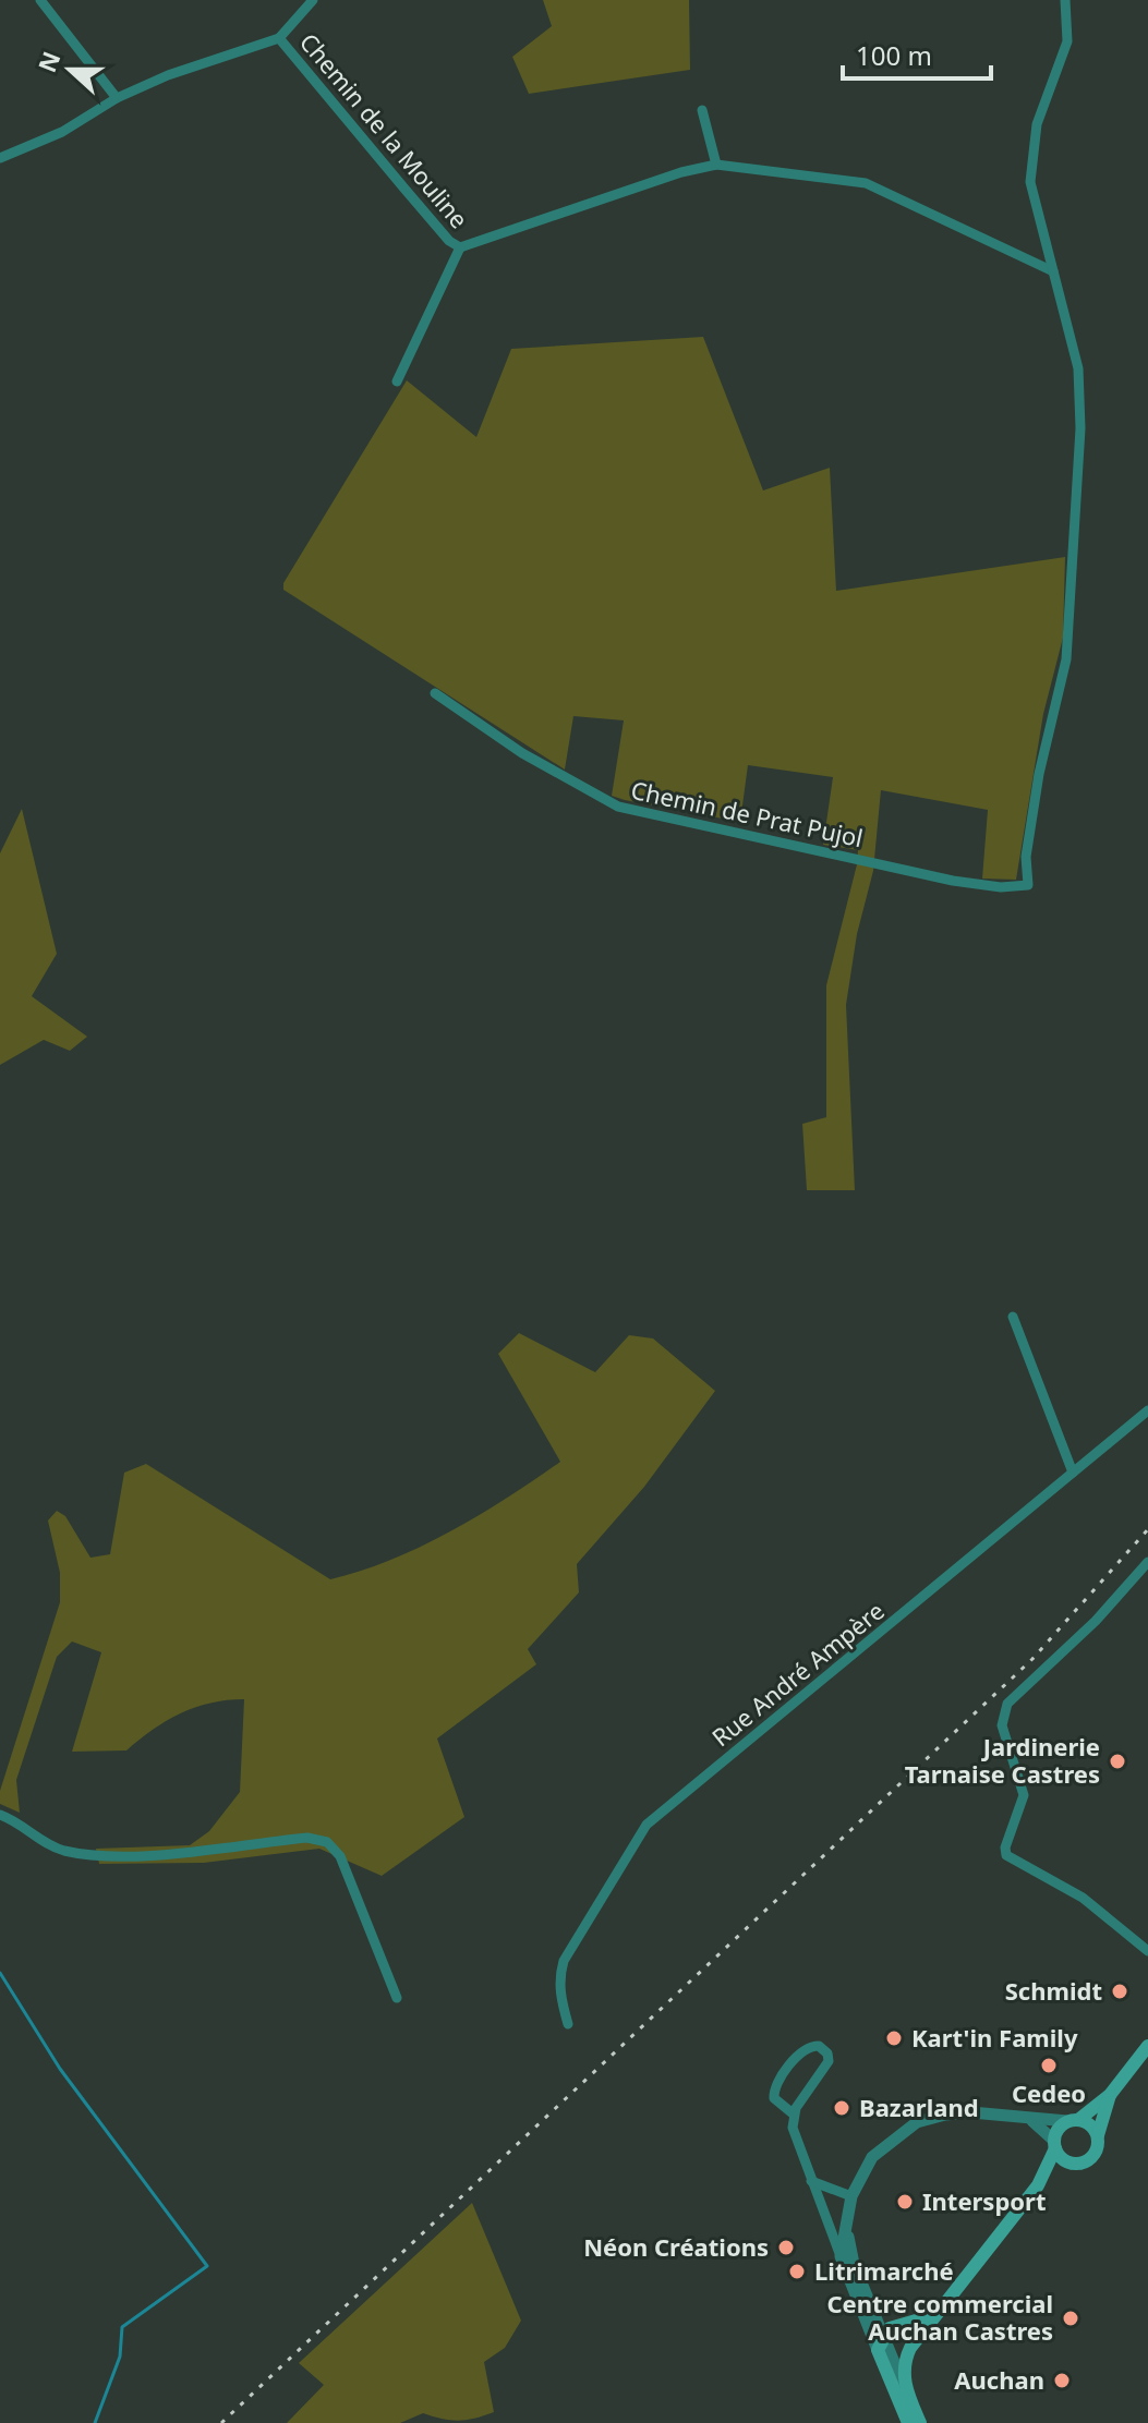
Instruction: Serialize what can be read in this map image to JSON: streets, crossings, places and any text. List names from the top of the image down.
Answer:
{
  "streets": {
    "street": ["Chemin de la Mouline", "Chemin de Prat Pujol", "Rue André Ampère"]
  },
  "crossings": [
    ["Chemin de la Mouline", "Chemin de Prat Pujol"]
  ],
  "places": [
    "Jardinerie Tarnaise Castres",
    "Schmidt",
    "Kart'in Family",
    "Cedeo",
    "Bazarland",
    "Intersport",
    "Néon Créations",
    "Litrimarché",
    "Centre commercial Auchan Castres",
    "Auchan"
  ],
  "scale_bar": "100 m",
  "north": "left"
}
